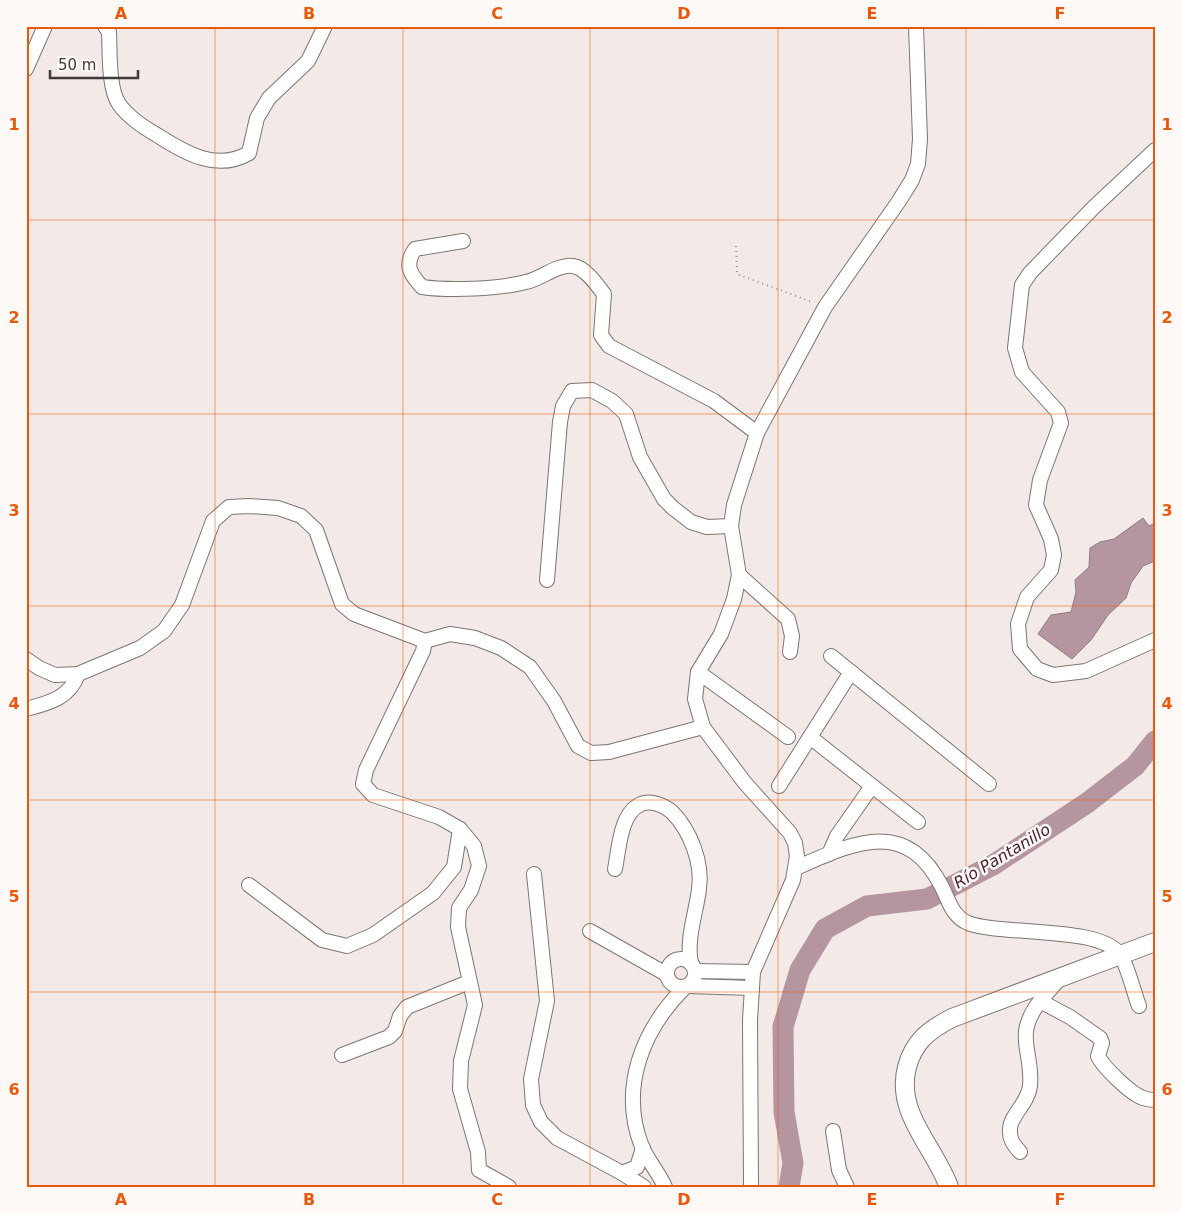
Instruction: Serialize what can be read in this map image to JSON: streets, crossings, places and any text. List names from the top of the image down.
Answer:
{
  "water": ["Río Pantanillo"],
  "scale_bar": "50 m",
  "grid": {
    "columns": [
      "A",
      "B",
      "C",
      "D",
      "E",
      "F"
    ],
    "rows": [
      "1",
      "2",
      "3",
      "4",
      "5",
      "6"
    ]
  }
}
